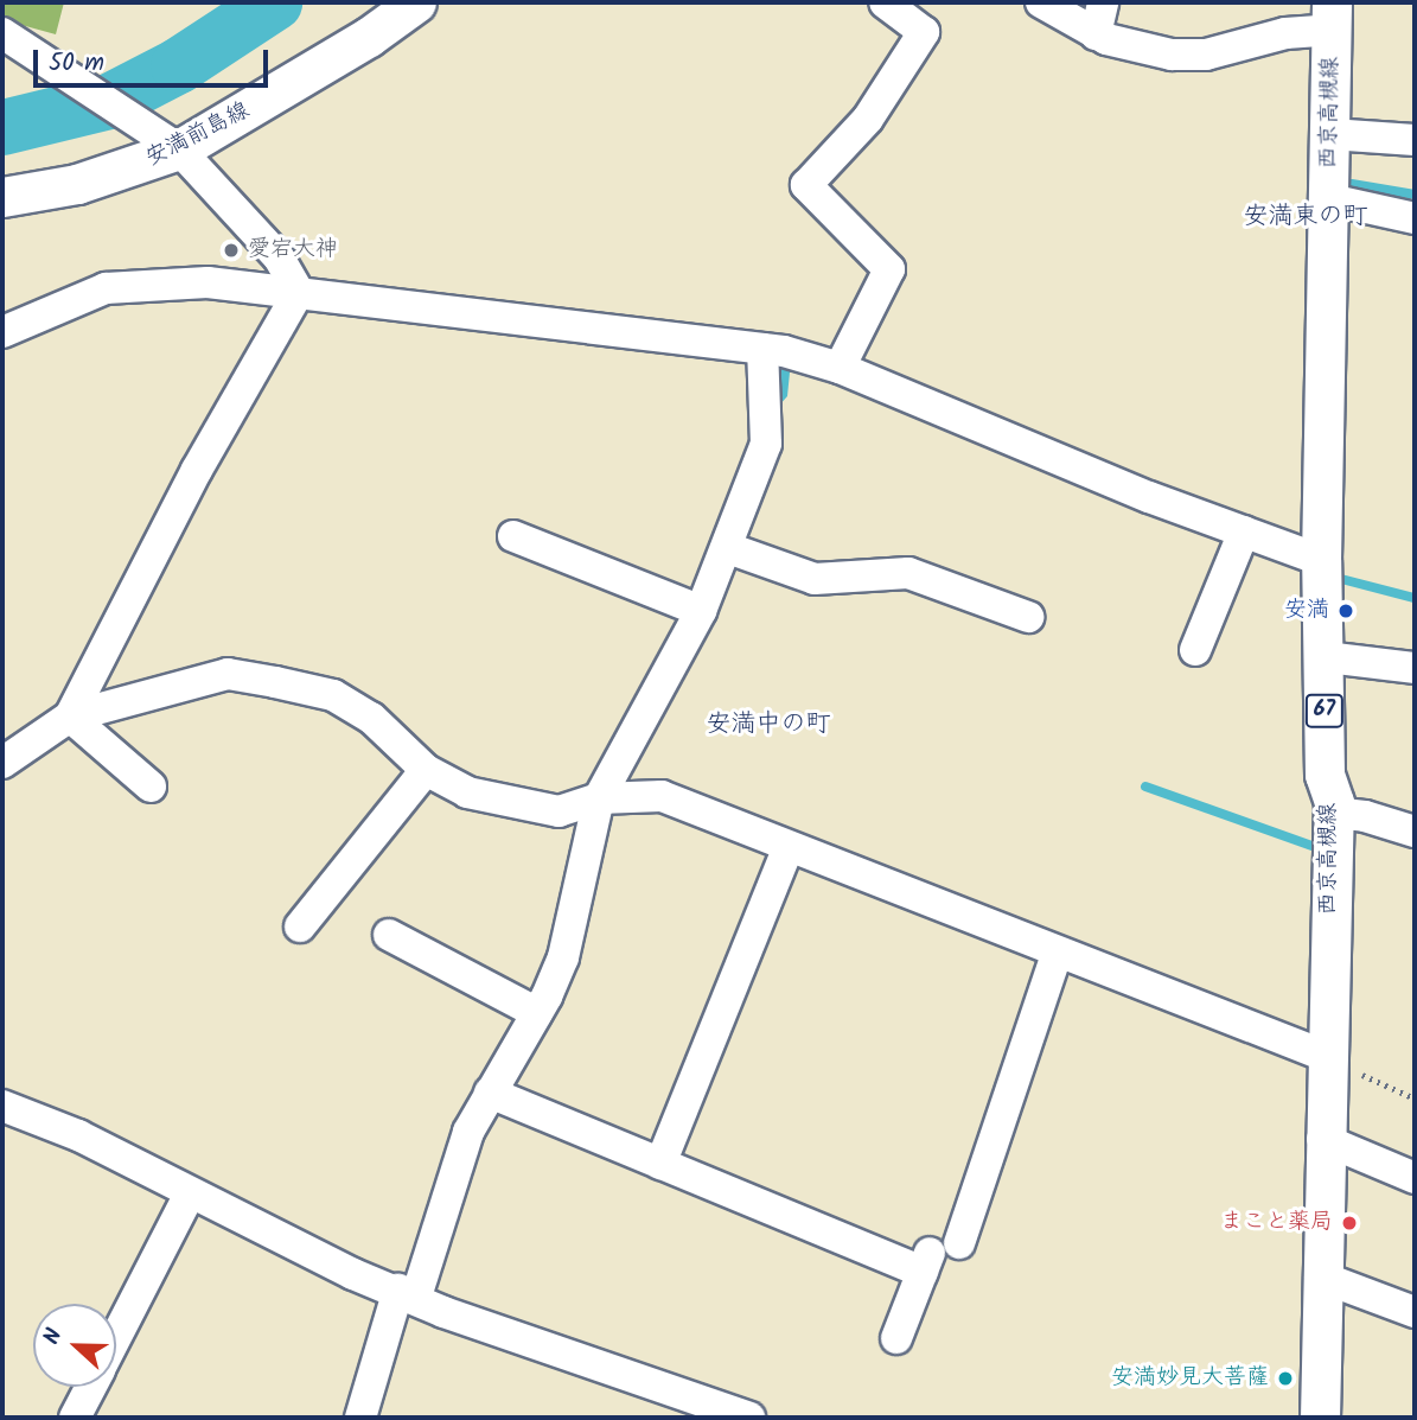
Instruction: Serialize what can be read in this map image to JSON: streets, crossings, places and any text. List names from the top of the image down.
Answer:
{
  "streets": {
    "main road": ["西京高槻線", "安満前島線", "67"]
  },
  "districts": ["安満東の町", "安満中の町"],
  "places": [
    "愛宕大神",
    "安満",
    "まこと薬局",
    "安満妙見大菩薩"
  ],
  "scale_bar": "50 m",
  "north": "left"
}
